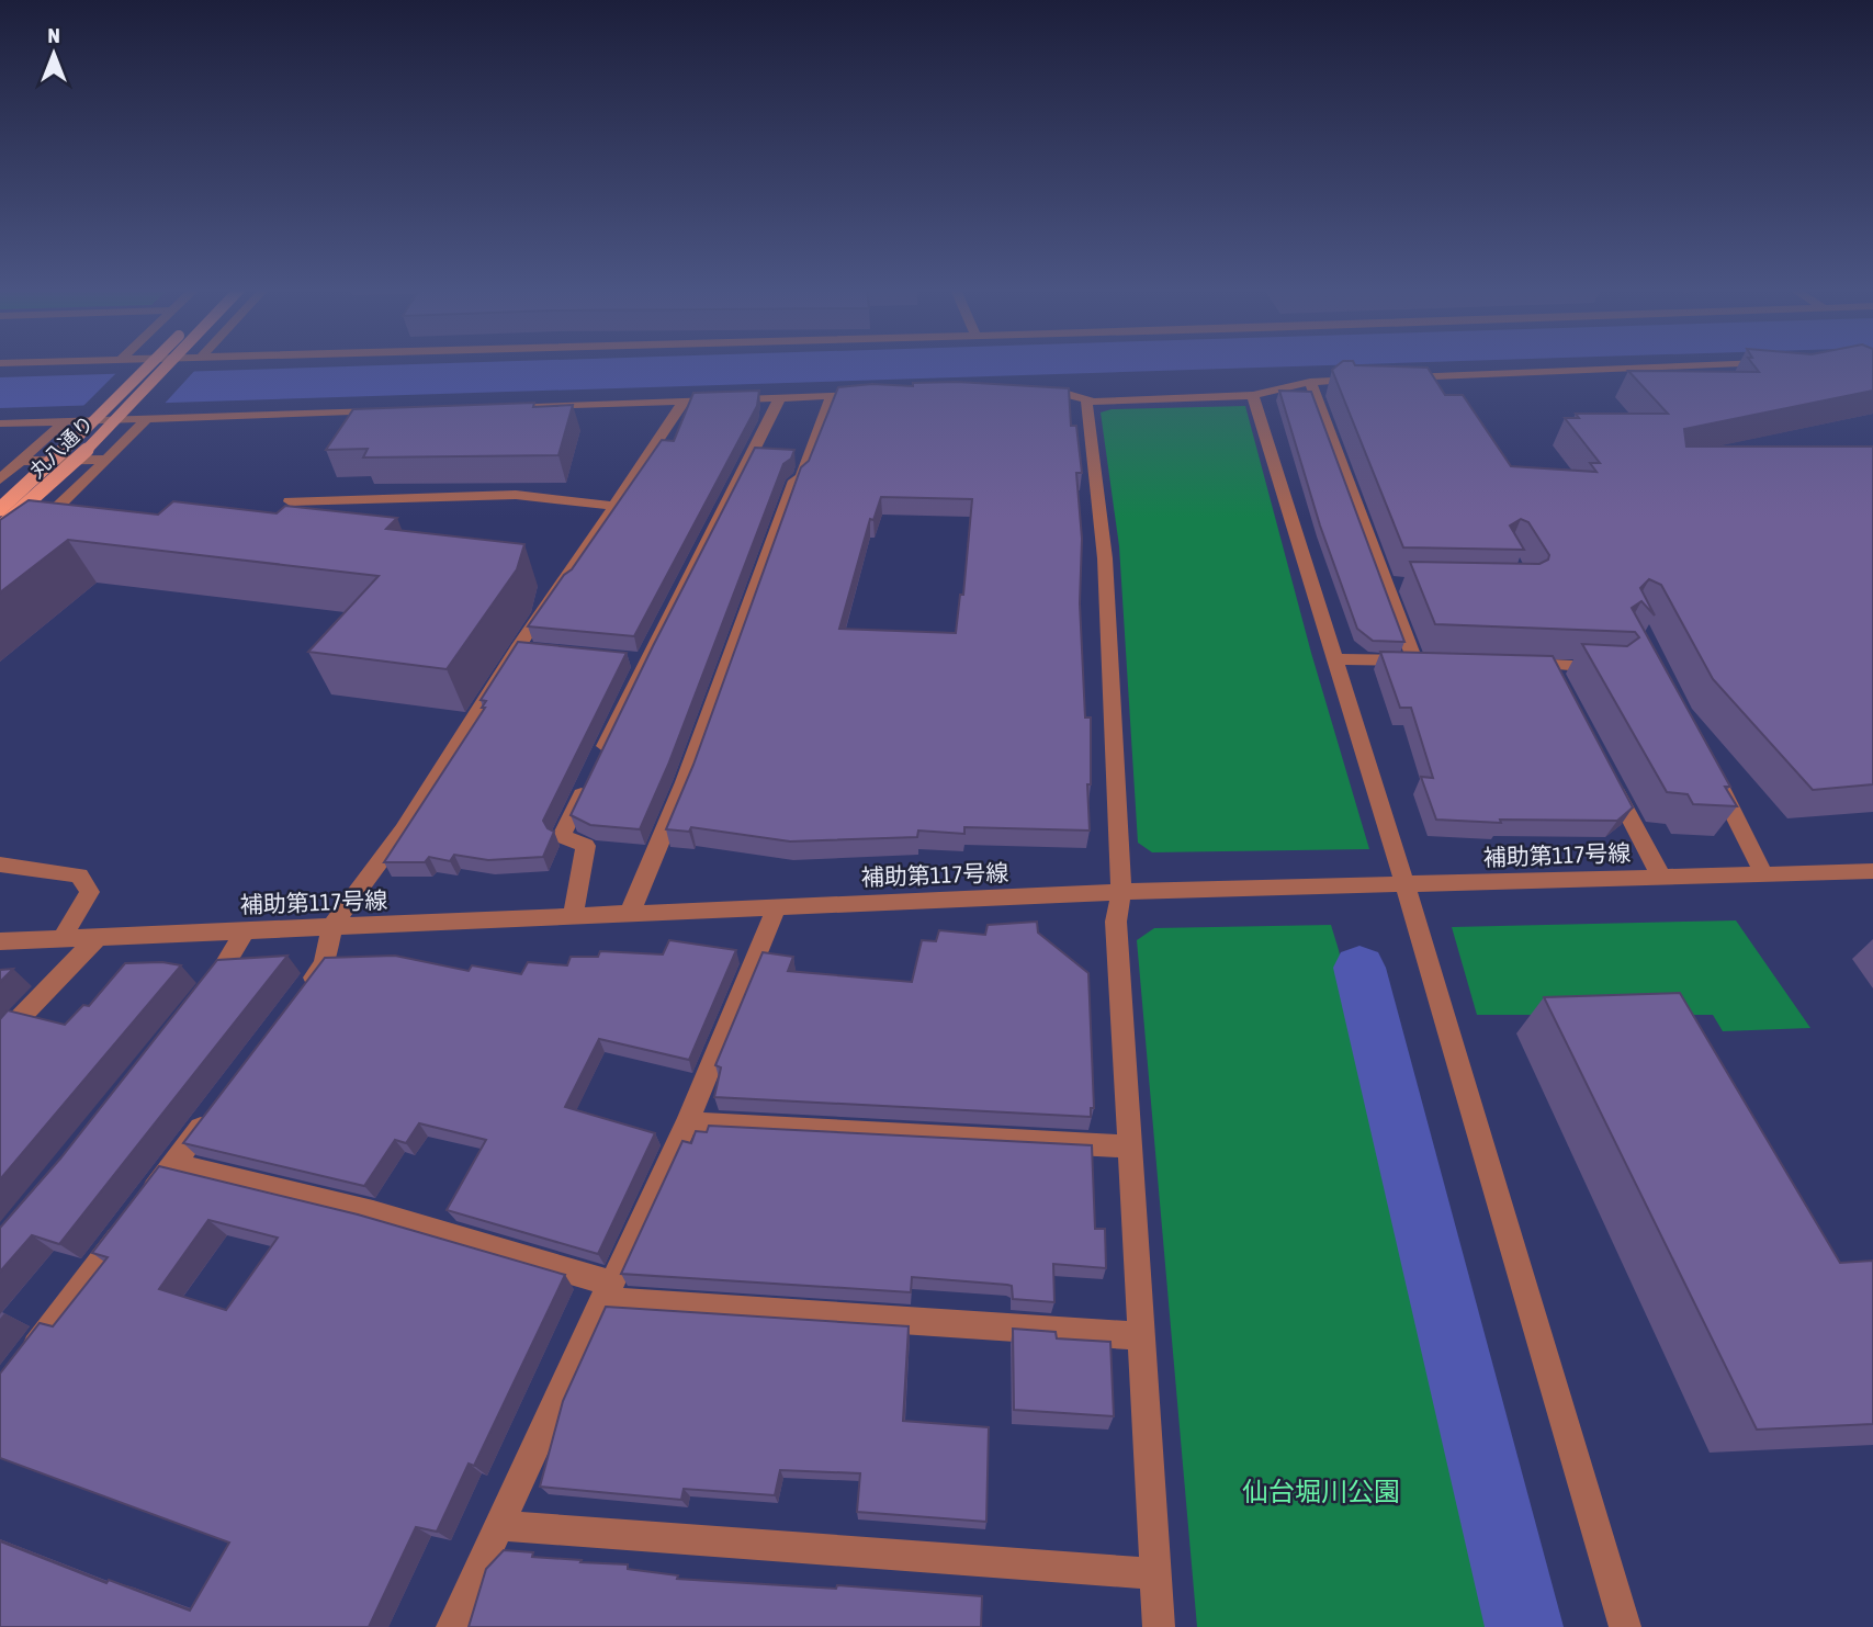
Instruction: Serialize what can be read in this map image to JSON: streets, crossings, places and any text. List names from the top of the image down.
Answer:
{
  "streets": {
    "main road": ["丸八通り"],
    "street": ["補助第117号線"]
  },
  "parks": ["仙台堀川公園"],
  "north": "top"
}
